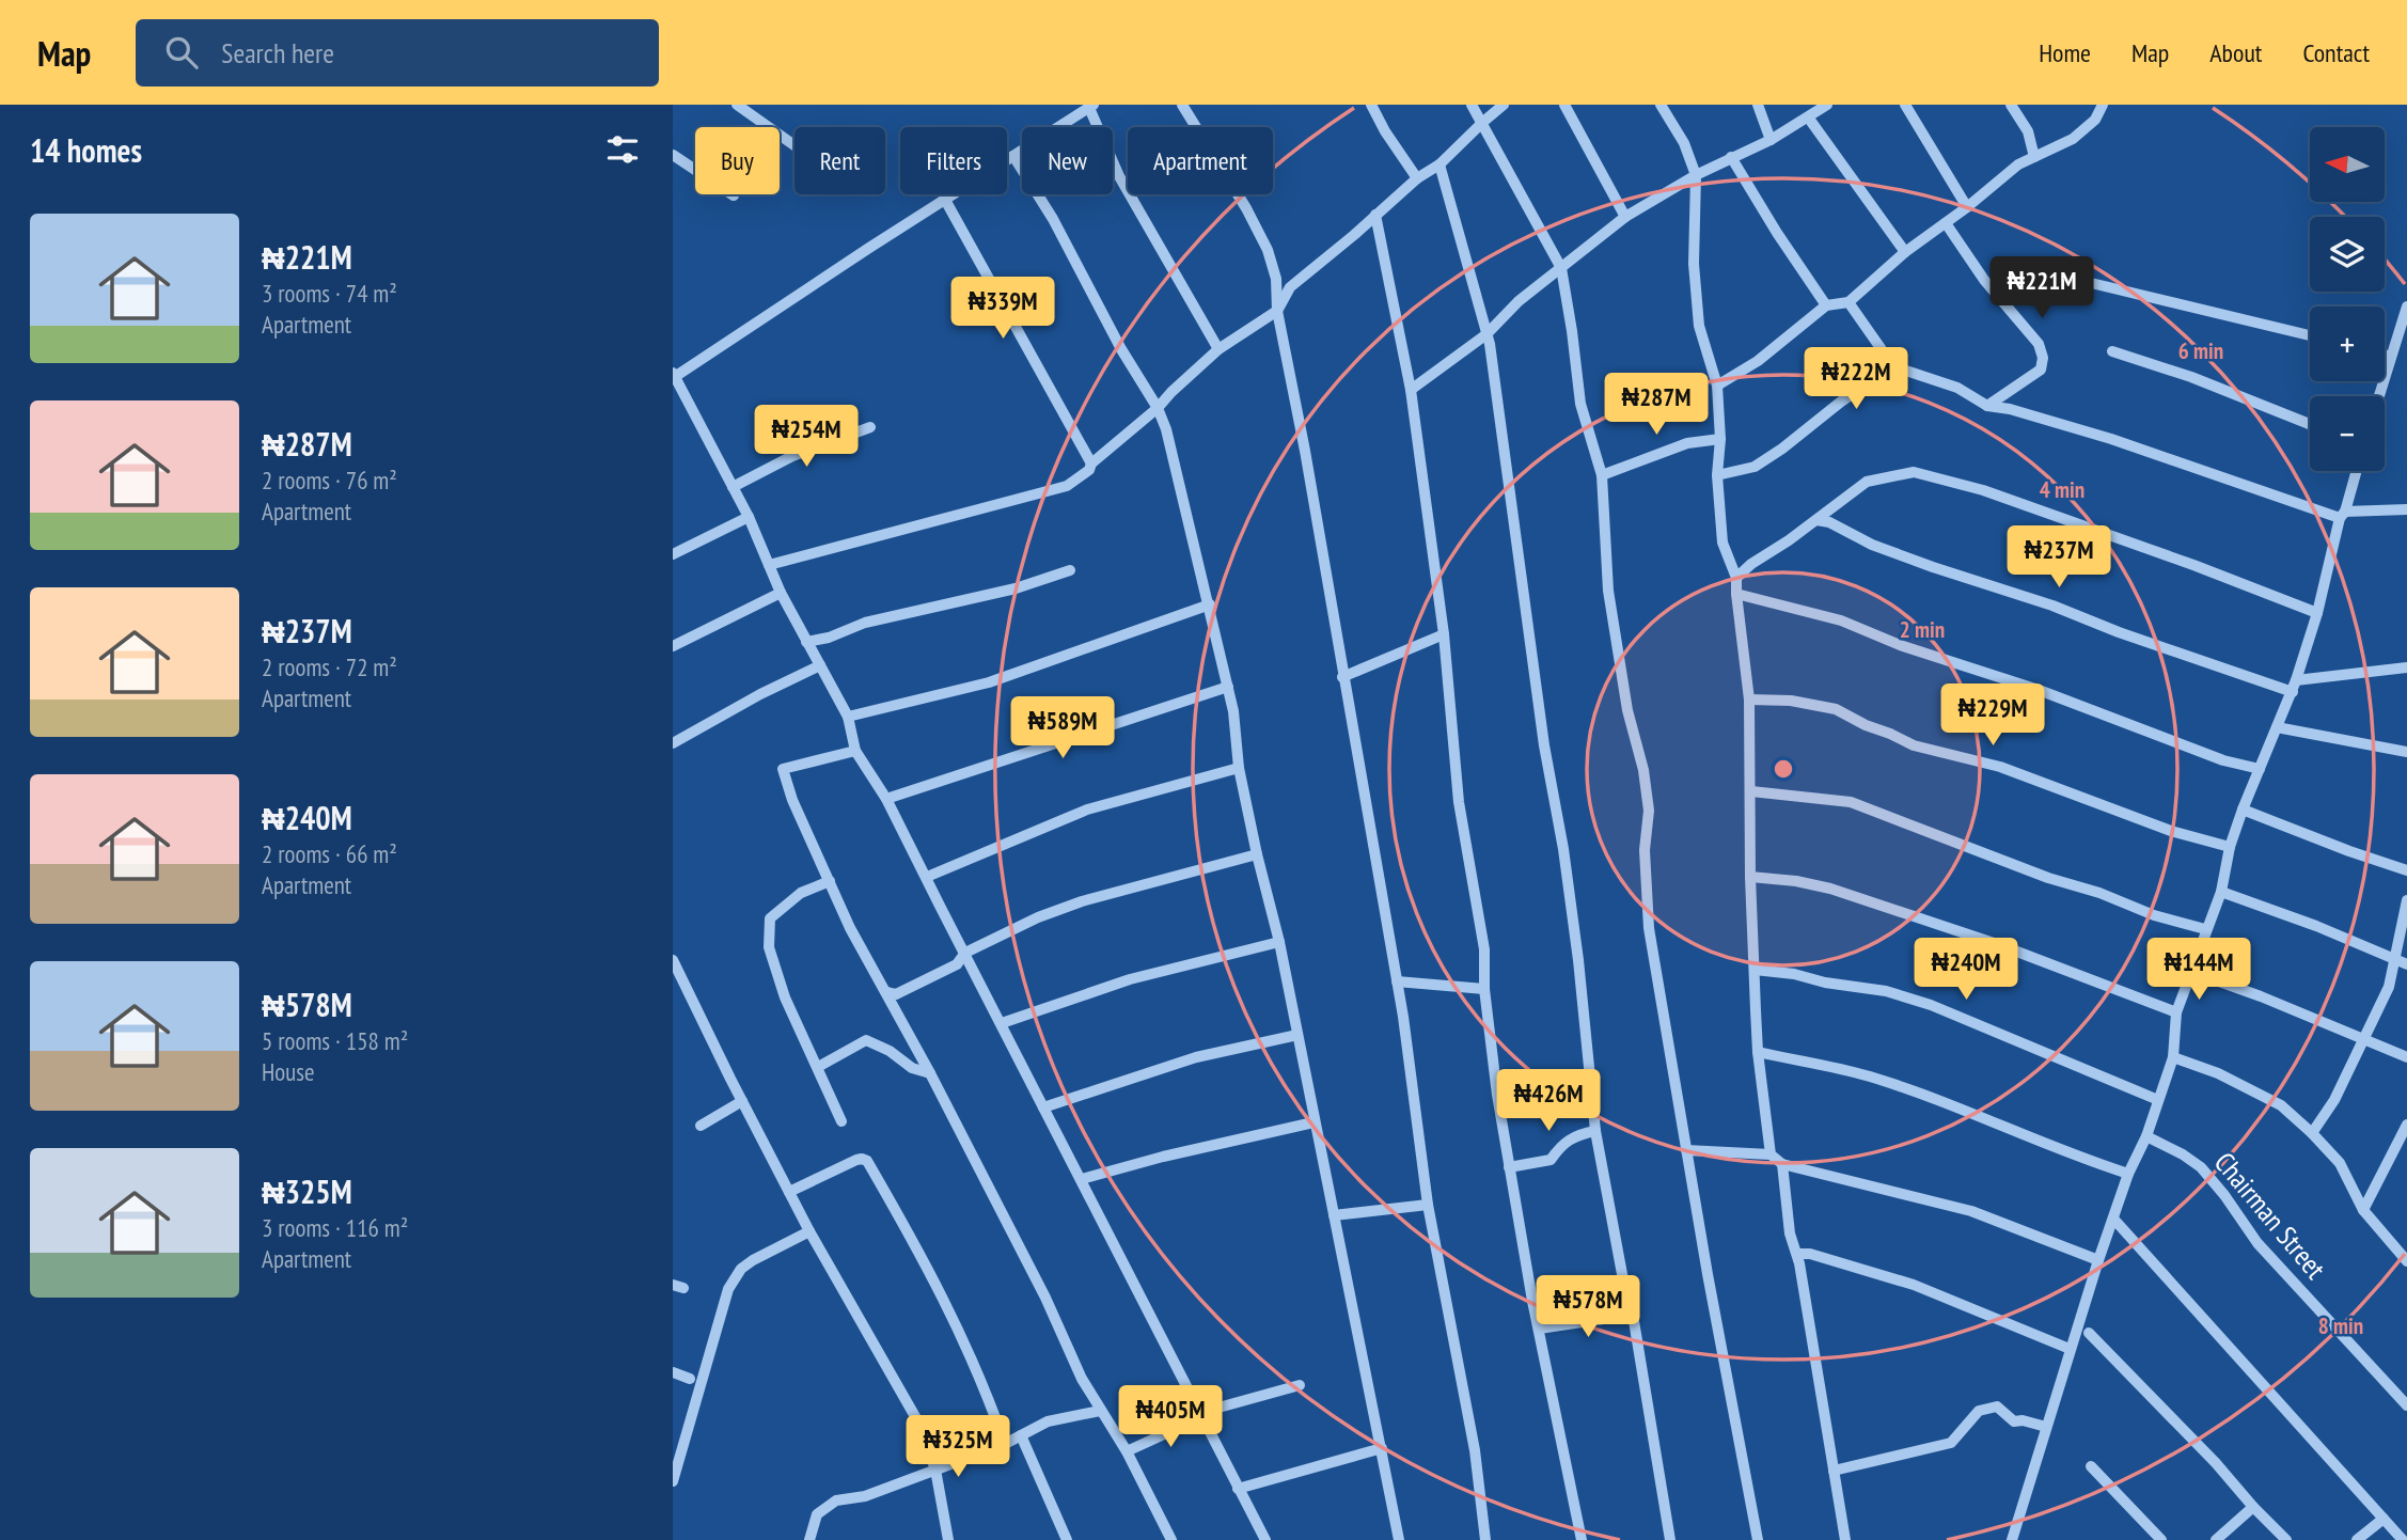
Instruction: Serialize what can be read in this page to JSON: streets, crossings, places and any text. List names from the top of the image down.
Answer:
{
  "streets": {
    "street": ["Chairman Street"]
  },
  "north": "left",
  "page": {
    "header": "Map",
    "search": "Search here",
    "nav": [
      "Home",
      "Map",
      "About",
      "Contact"
    ],
    "heading": "14 homes",
    "map_buttons": ["+", "−"],
    "chip": [
      "Buy",
      "Rent",
      "Filters",
      "New",
      "Apartment"
    ],
    "list": [
      {
        "name": "₦221M",
        "note": "3 rooms · 74 m² · Apartment"
      },
      {
        "name": "₦287M",
        "note": "2 rooms · 76 m² · Apartment"
      },
      {
        "name": "₦237M",
        "note": "2 rooms · 72 m² · Apartment"
      },
      {
        "name": "₦240M",
        "note": "2 rooms · 66 m² · Apartment"
      },
      {
        "name": "₦578M",
        "note": "5 rooms · 158 m² · House"
      },
      {
        "name": "₦325M",
        "note": "3 rooms · 116 m² · Apartment"
      }
    ],
    "price": [
      "₦221M",
      "₦339M",
      "₦222M",
      "₦287M",
      "₦254M",
      "₦237M",
      "₦229M",
      "₦589M",
      "₦240M",
      "₦144M",
      "₦426M",
      "₦578M",
      "₦405M",
      "₦325M"
    ]
  },
  "rings": [
    "6 min",
    "4 min",
    "2 min",
    "8 min"
  ]
}
